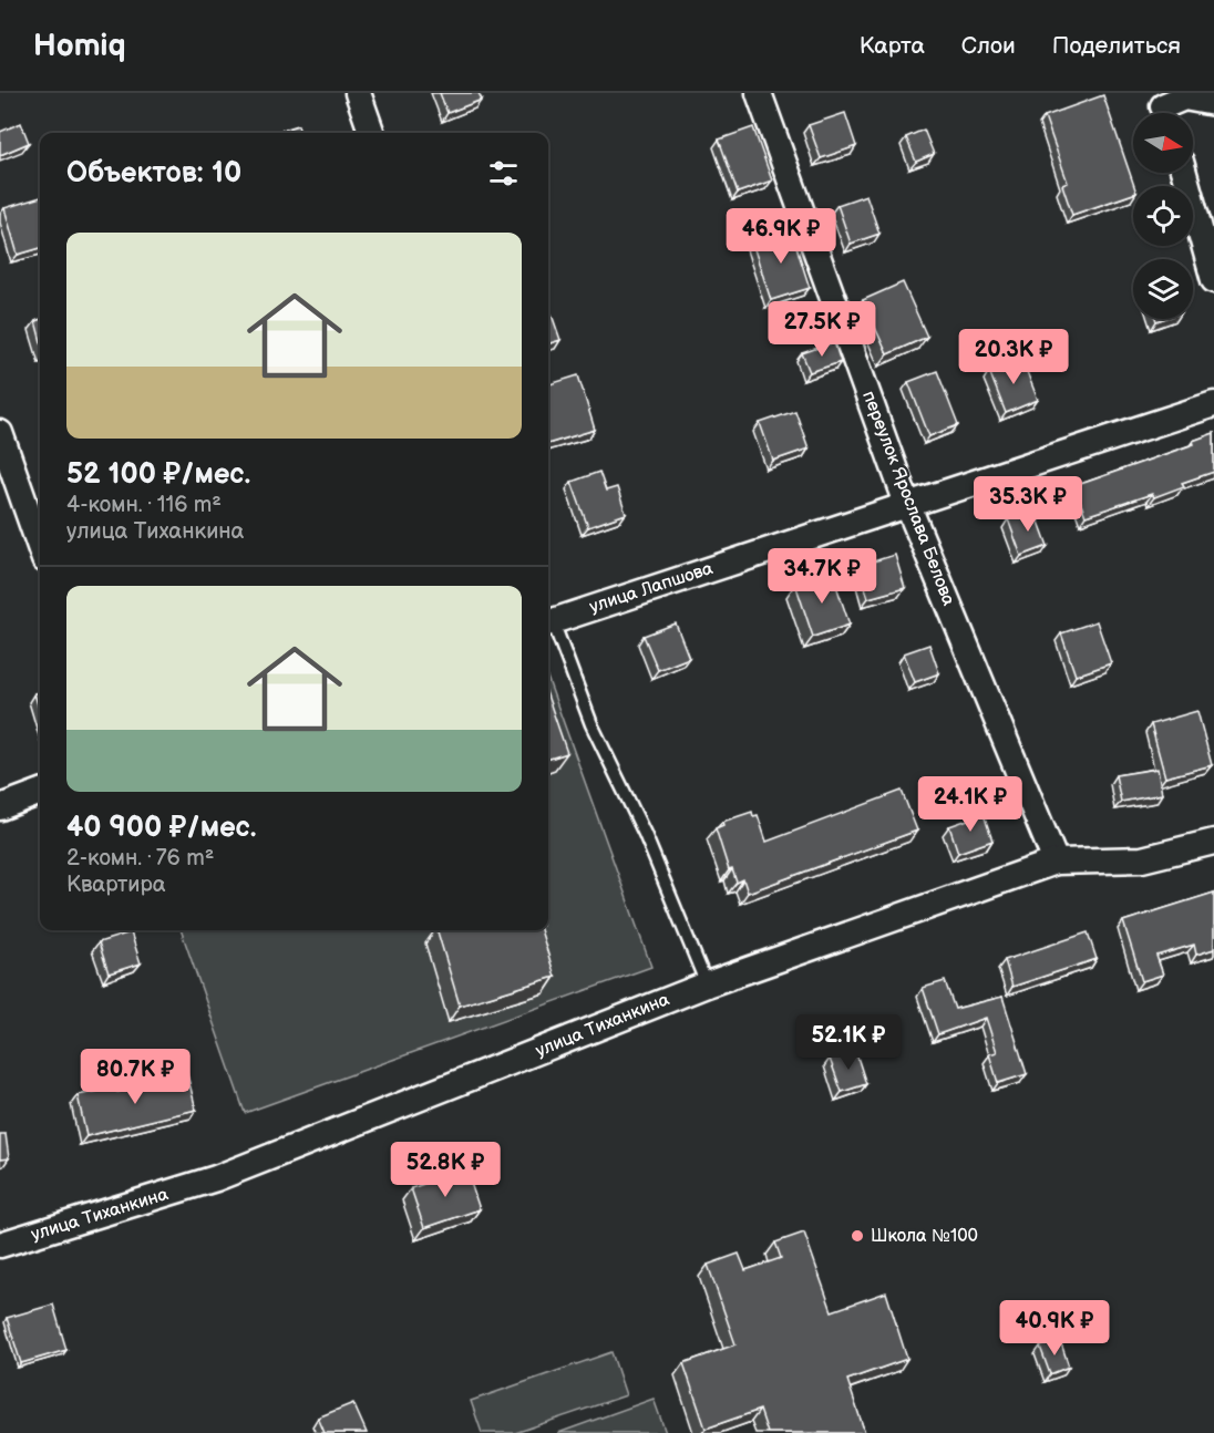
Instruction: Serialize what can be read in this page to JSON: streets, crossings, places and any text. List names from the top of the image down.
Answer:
{
  "streets": {
    "street": ["переулок Ярослава Белова", "улица Лапшова", "улица Тиханкина"]
  },
  "crossings": [
    ["переулок Ярослава Белова", "улица Лапшова"],
    ["переулок Ярослава Белова", "улица Тиханкина"]
  ],
  "places": ["Школа №100"],
  "north": "right",
  "page": {
    "header": "Homiq",
    "nav": ["Карта", "Слои", "Поделиться"],
    "heading": "Объектов: 10",
    "price": [
      "46.9K ₽",
      "27.5K ₽",
      "20.3K ₽",
      "35.3K ₽",
      "34.7K ₽",
      "24.1K ₽",
      "52.1K ₽",
      "80.7K ₽",
      "52.8K ₽",
      "40.9K ₽"
    ],
    "list": [
      {
        "name": "52 100 ₽/мес.",
        "note": "4-комн. · 116 m² · улица Тиханкина"
      },
      {
        "name": "40 900 ₽/мес.",
        "note": "2-комн. · 76 m² · Квартира"
      }
    ]
  }
}
